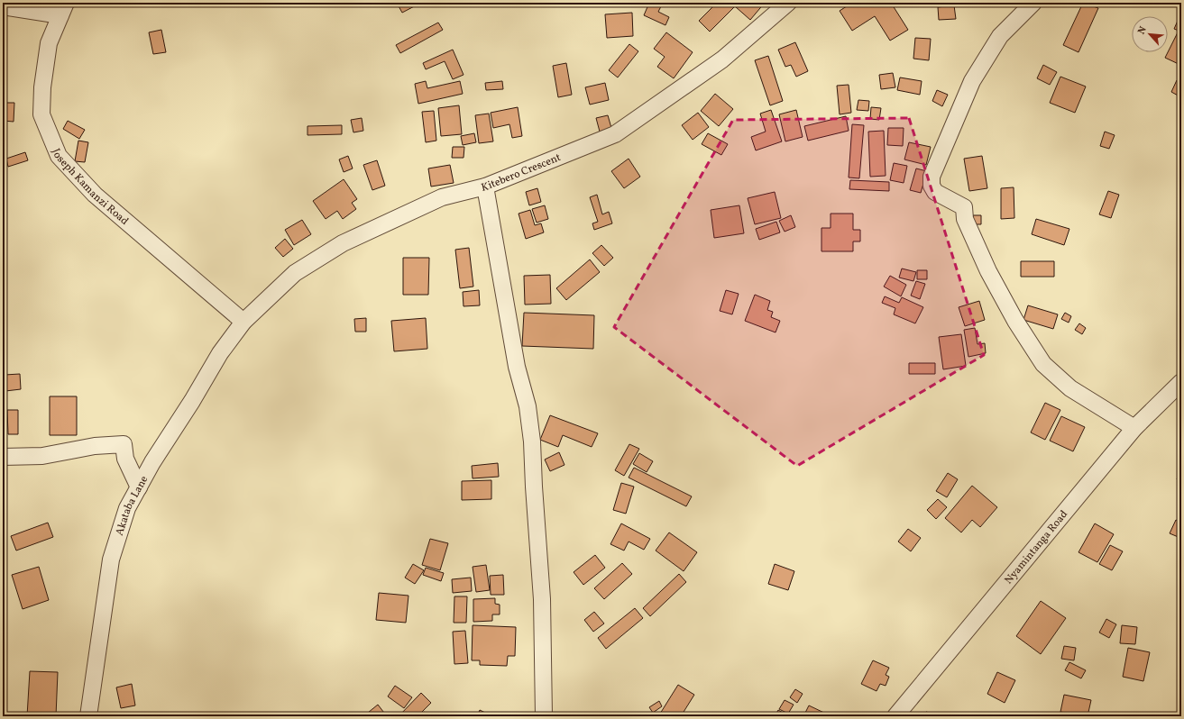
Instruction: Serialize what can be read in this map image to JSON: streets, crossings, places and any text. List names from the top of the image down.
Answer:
{
  "streets": {
    "street": [
      "Kitebero Crescent",
      "Joseph Kamanzi Road",
      "Akataba Lane",
      "Nyamintanga Road"
    ]
  },
  "crossings": [
    ["Kitebero Crescent", "Joseph Kamanzi Road"],
    ["Kitebero Crescent", "Akataba Lane"],
    ["Joseph Kamanzi Road", "Akataba Lane"]
  ],
  "north": "top left"
}
